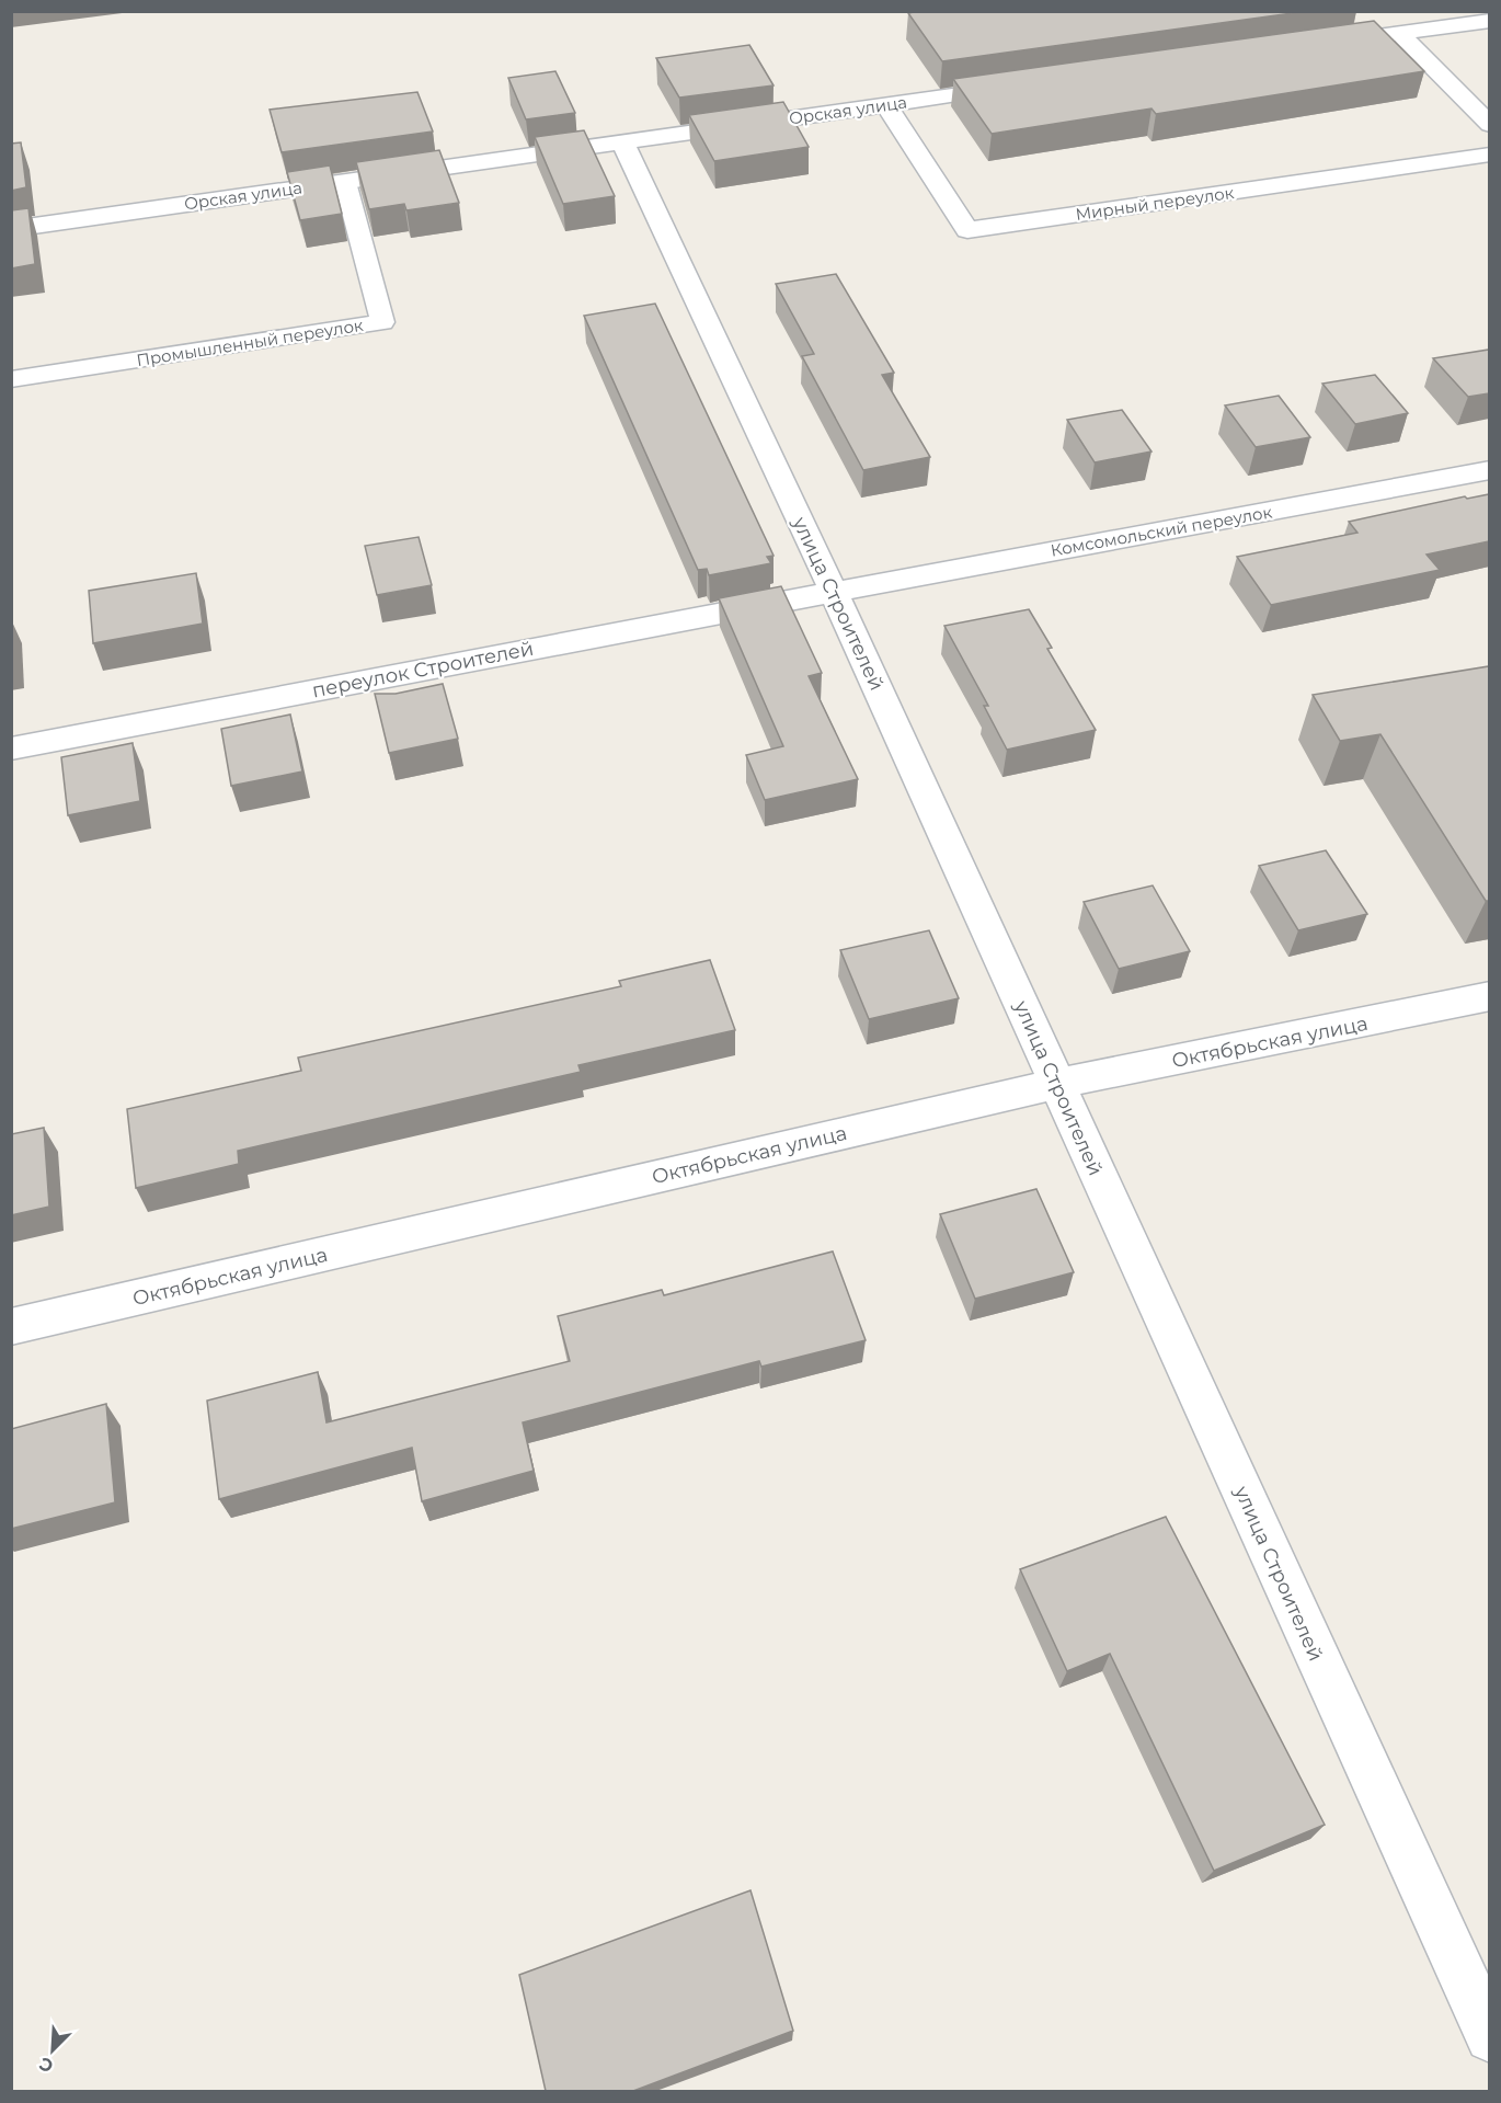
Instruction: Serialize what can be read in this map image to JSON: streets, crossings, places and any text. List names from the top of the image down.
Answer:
{
  "streets": {
    "street": [
      "Орская улица",
      "Мирный переулок",
      "Комсомольский переулок",
      "улица Строителей",
      "переулок Строителей",
      "Октябрьская улица"
    ],
    "lane": ["Промышленный переулок"]
  },
  "crossings": [
    ["Орская улица", "Мирный переулок"],
    ["Орская улица", "Промышленный переулок"],
    ["Орская улица", "улица Строителей"],
    ["Комсомольский переулок", "улица Строителей"],
    ["Комсомольский переулок", "переулок Строителей"],
    ["улица Строителей", "переулок Строителей"],
    ["улица Строителей", "Октябрьская улица"]
  ],
  "north": "bottom left"
}
